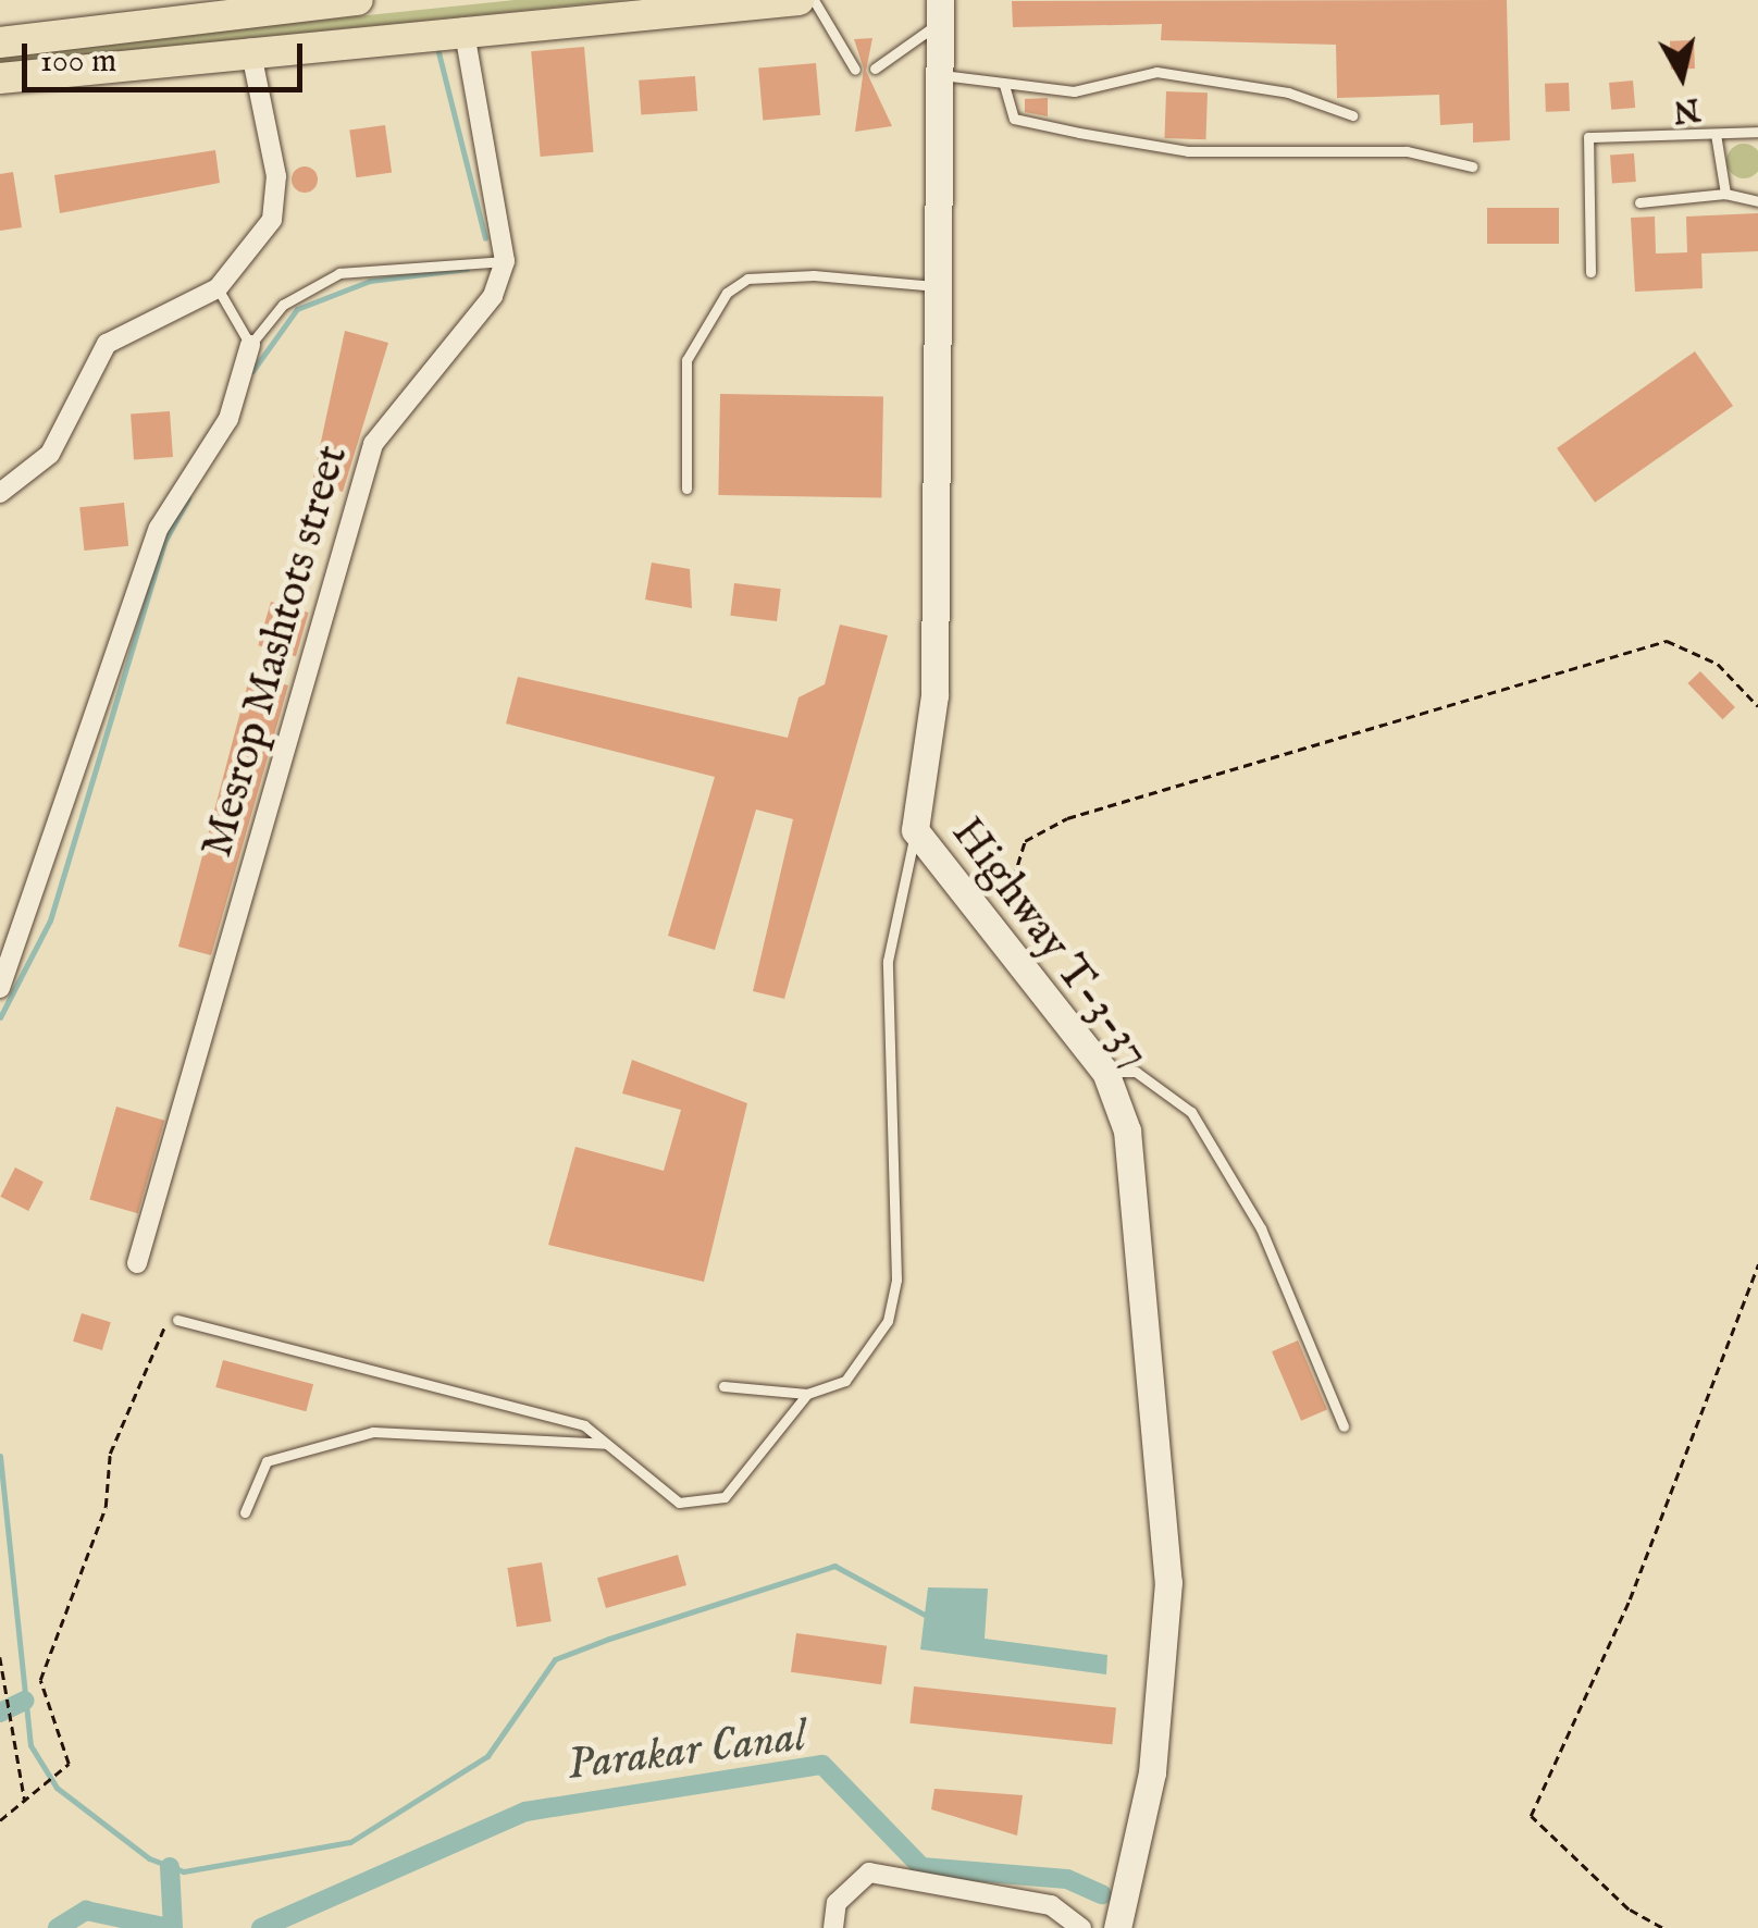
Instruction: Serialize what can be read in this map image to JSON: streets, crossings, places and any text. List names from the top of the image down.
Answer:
{
  "streets": {
    "main road": ["Highway T-3-37"],
    "street": ["Mesrop Mashtots street"]
  },
  "water": ["Parakar Canal"],
  "scale_bar": "100 m",
  "north": "bottom"
}
